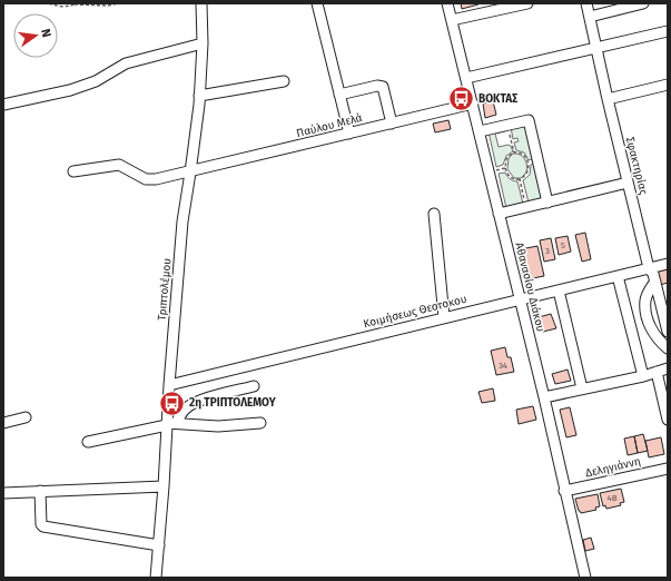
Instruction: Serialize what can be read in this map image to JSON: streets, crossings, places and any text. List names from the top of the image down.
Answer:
{
  "streets": {
    "street": [
      "Παύλου Μελά",
      "Σφακτηρίας",
      "Αθανασίου Διάκου",
      "Τριπτολέμου",
      "Κοιμήσεως Θεοτοκου",
      "Δεληγιάννη"
    ]
  },
  "crossings": [
    ["Παύλου Μελά", "Αθανασίου Διάκου"],
    ["Παύλου Μελά", "Τριπτολέμου"],
    ["Σφακτηρίας", "Κοιμήσεως Θεοτοκου"],
    ["Αθανασίου Διάκου", "Κοιμήσεως Θεοτοκου"],
    ["Αθανασίου Διάκου", "Δεληγιάννη"],
    ["Τριπτολέμου", "Κοιμήσεως Θεοτοκου"]
  ],
  "places": {
    "bus stop": ["ΒΟΚΤΑΣ", "2η ΤΡΙΠΤΟΛΕΜΟΥ"]
  },
  "house_numbers": [
    "5",
    "3",
    "34",
    "4Β"
  ],
  "north": "right"
}
